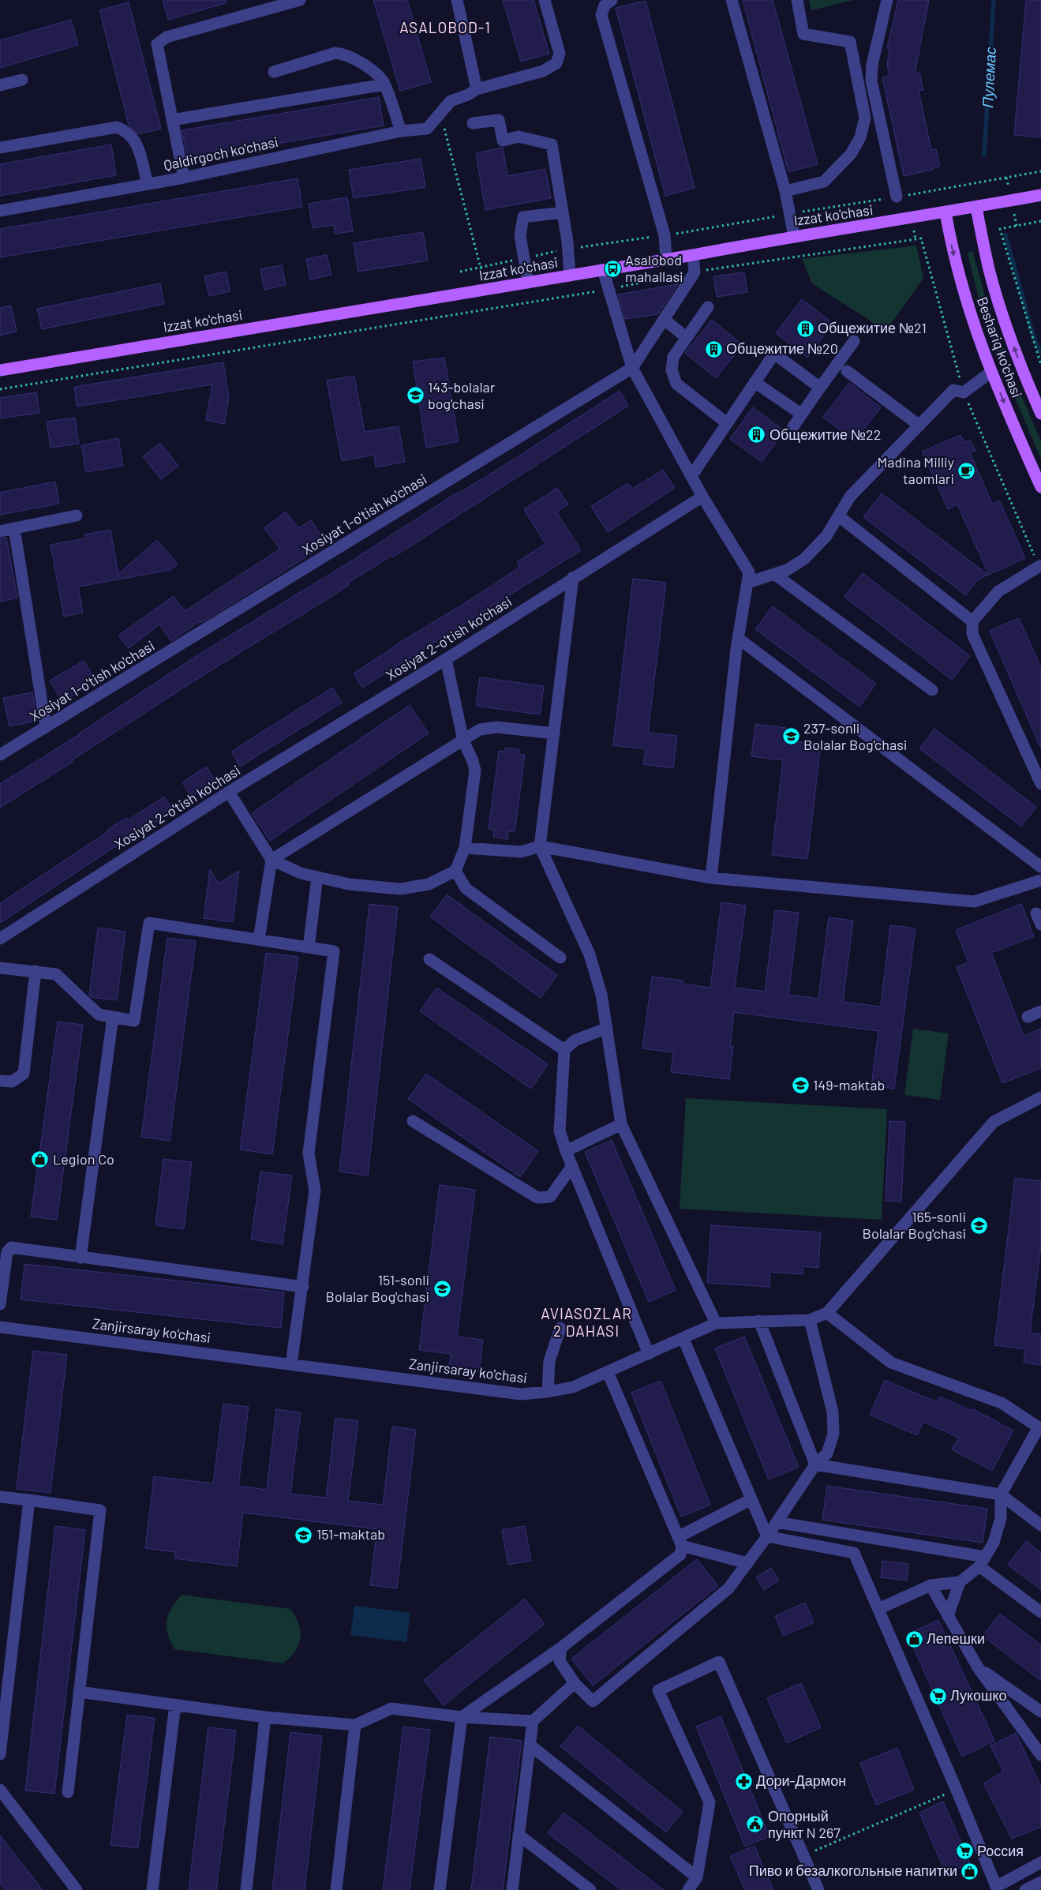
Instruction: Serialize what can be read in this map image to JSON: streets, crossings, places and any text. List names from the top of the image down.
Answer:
{
  "streets": {
    "main road": ["Izzat ko'chasi", "Beshariq ko'chasi"],
    "street": [
      "Qaldirgoch ko'chasi",
      "Xosiyat 1-o'tish ko'chasi",
      "Xosiyat 2-o'tish ko'chasi",
      "Zanjirsaray ko'chasi"
    ]
  },
  "crossings": [
    ["Izzat ko'chasi", "Beshariq ko'chasi"]
  ],
  "districts": ["ASALOBOD-1", "AVIASOZLAR 2 DAHASI"],
  "water": ["Пулемас"],
  "places": {
    "bus stop": ["Asalobod mahallasi"],
    "building": ["Общежитие №21", "Общежитие №20", "Общежитие №22"],
    "school or university": [
      "143-bolalar bog'chasi",
      "237-sonli Bolalar Bog'chasi",
      "149-maktab",
      "165-sonli Bolalar Bog'chasi",
      "151-sonli Bolalar Bog'chasi",
      "151-maktab"
    ],
    "cafe": ["Madina Milliy taomlari"],
    "shop": ["Legion Co", "Лепешки", "Пиво и безалкогольные напитки"],
    "supermarket": ["Лукошко", "Россия"],
    "pharmacy": ["Дори-Дармон"],
    "public building": ["Опорный пункт N 267"]
  }
}
